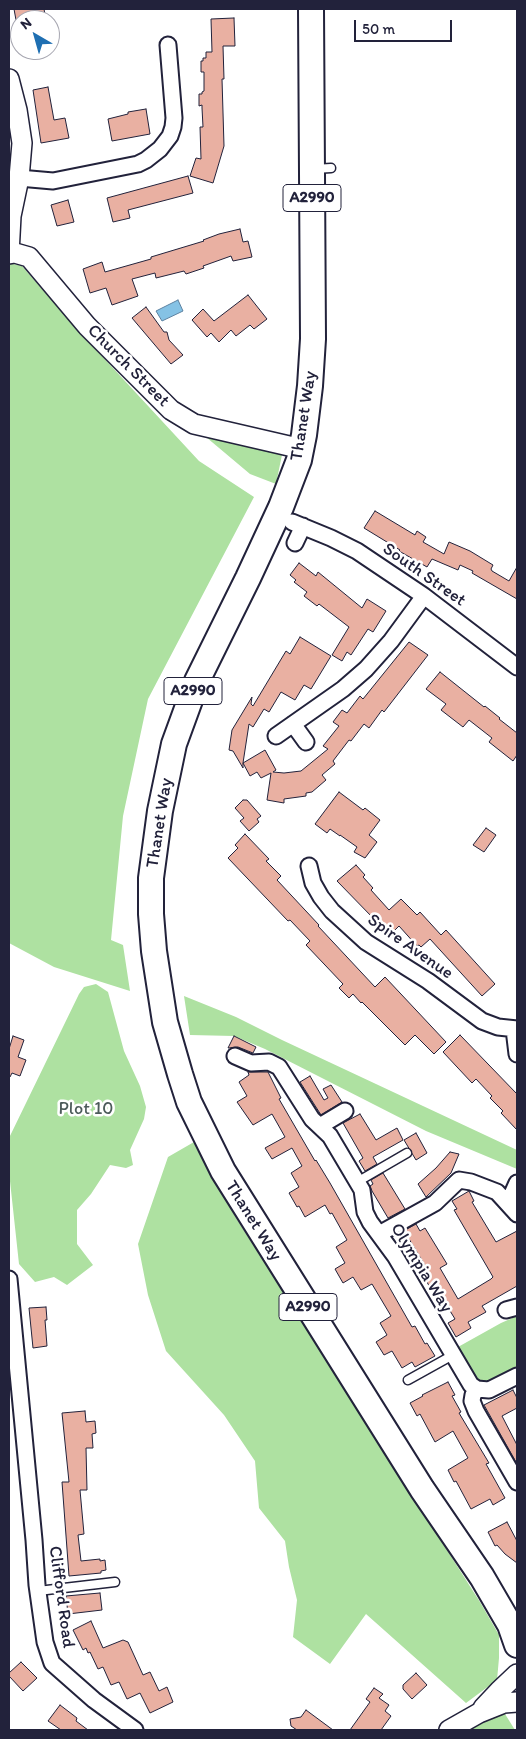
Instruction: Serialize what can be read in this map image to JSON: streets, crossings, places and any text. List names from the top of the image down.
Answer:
{
  "streets": {
    "main road": ["A2990", "Thanet Way"],
    "street": [
      "Church Street",
      "South Street",
      "Spire Avenue",
      "Olympia Way",
      "Clifford Road"
    ]
  },
  "crossings": [
    ["Church Street", "Thanet Way"]
  ],
  "parks": ["Plot 10"],
  "scale_bar": "50 m",
  "north": "top left"
}
